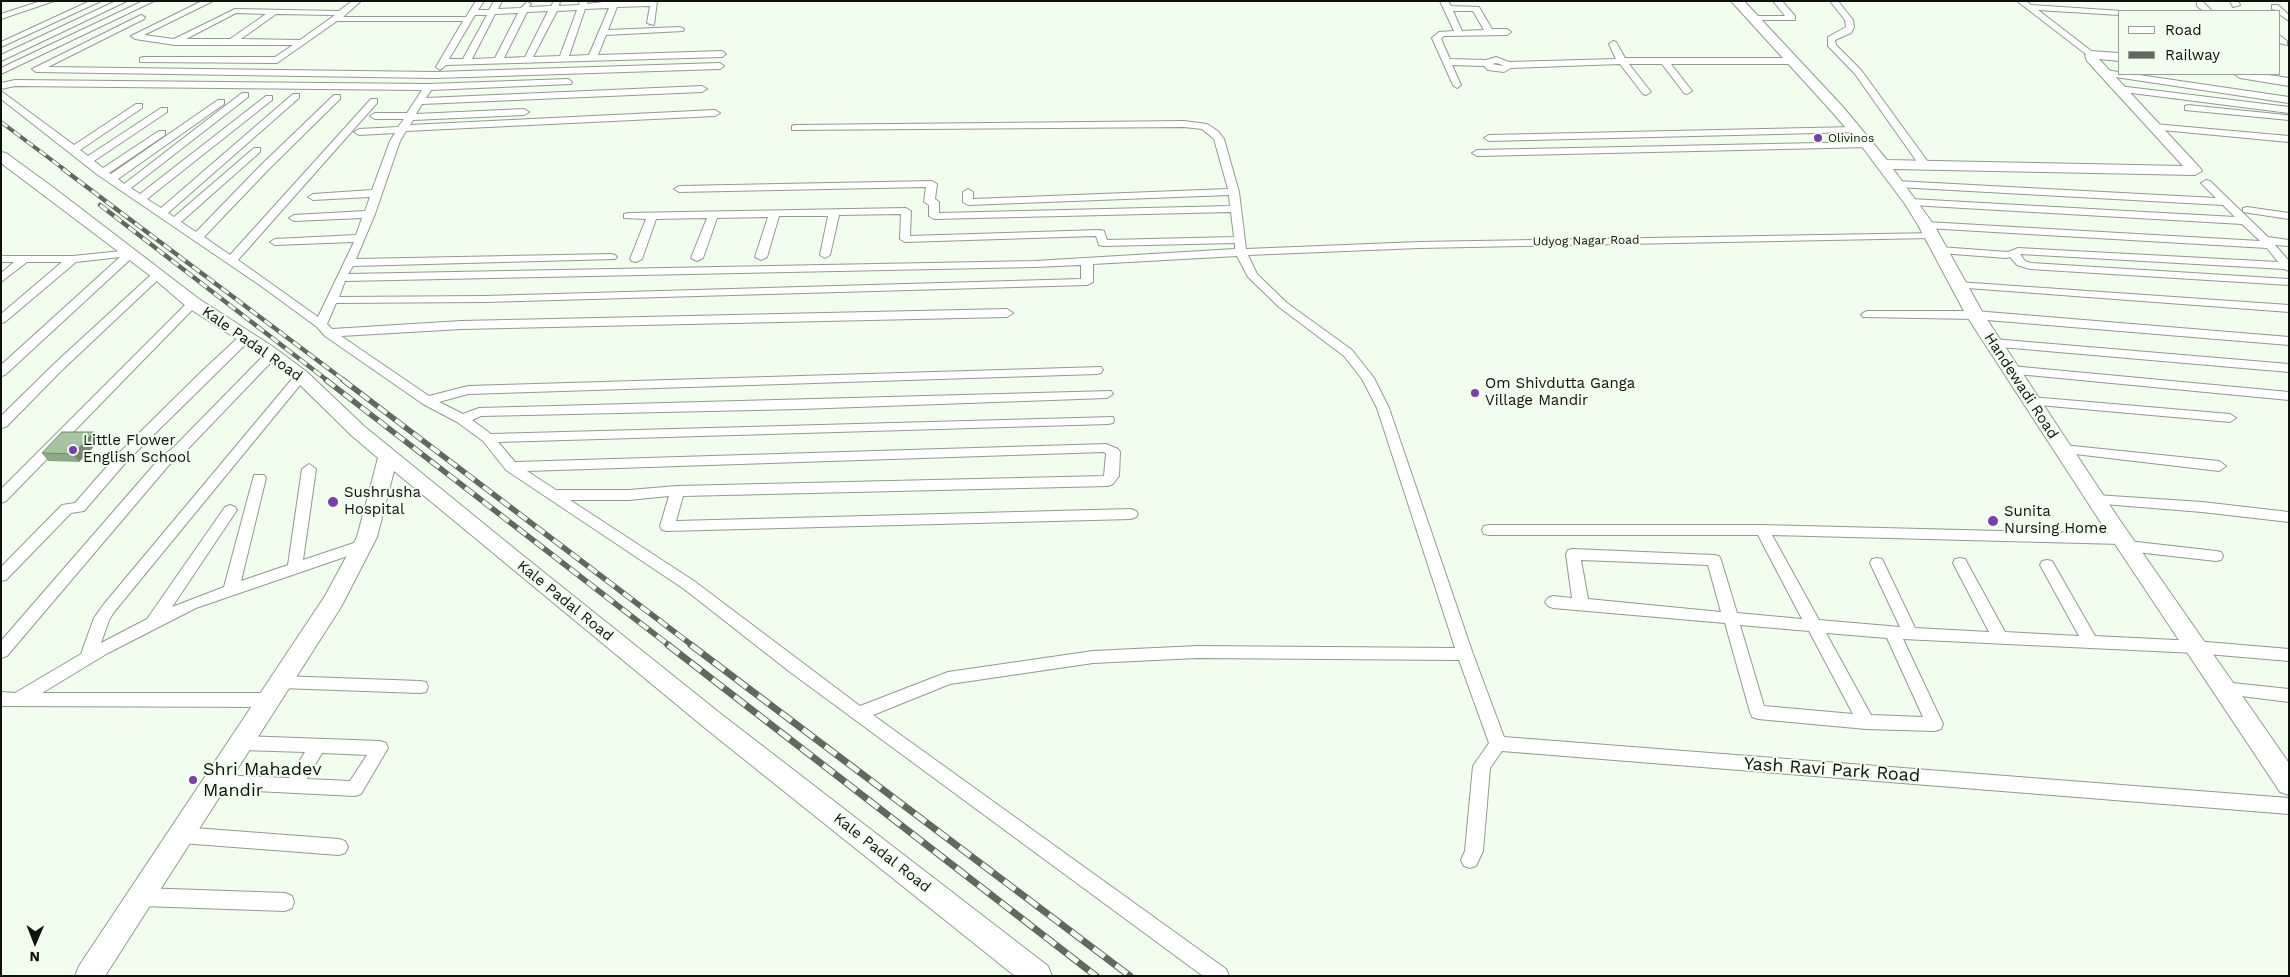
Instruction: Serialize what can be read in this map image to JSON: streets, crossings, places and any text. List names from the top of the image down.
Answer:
{
  "streets": {
    "street": [
      "Udyog Nagar Road",
      "Kale Padal Road",
      "Handewadi Road",
      "Yash Ravi Park Road"
    ]
  },
  "crossings": [
    ["Udyog Nagar Road", "Handewadi Road"]
  ],
  "places": [
    "Olivinos",
    "Om Shivdutta Ganga Village Mandir",
    "Little Flower English School",
    "Sushrusha Hospital",
    "Sunita Nursing Home",
    "Shri Mahadev Mandir"
  ],
  "legend": ["Road", "Railway"],
  "north": "bottom"
}
